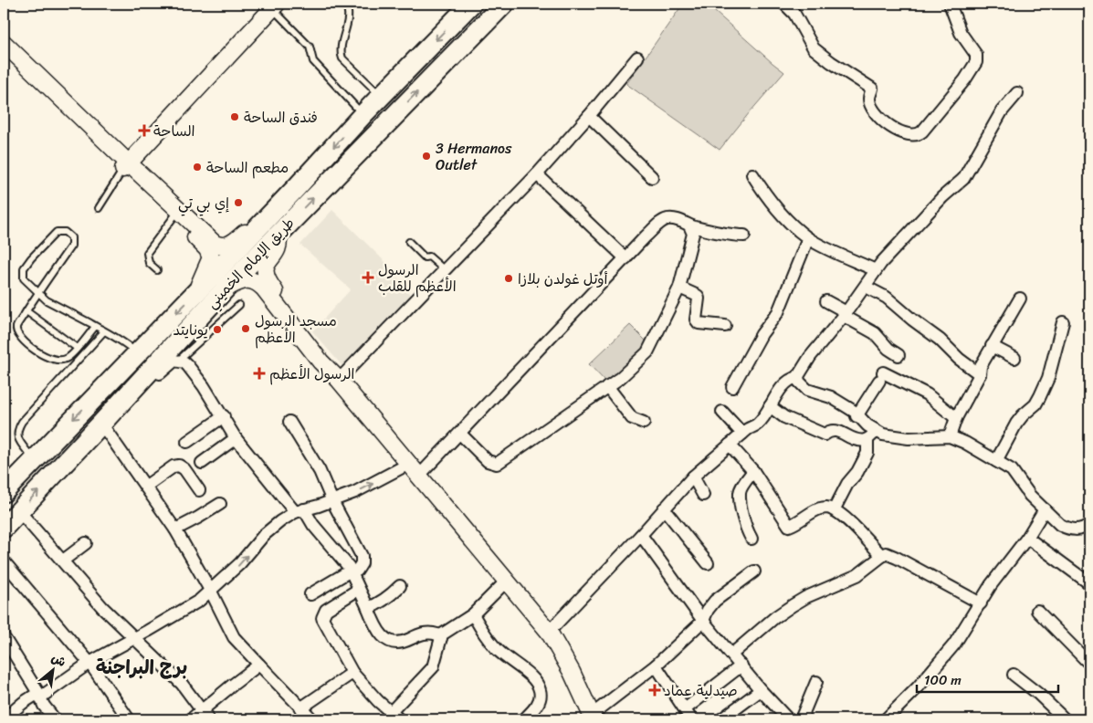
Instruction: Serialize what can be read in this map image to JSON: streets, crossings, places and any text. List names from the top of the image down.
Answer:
{
  "streets": {
    "highway": ["طريق الإمام الخميني"]
  },
  "districts": ["برج البراجنة"],
  "places": {
    "other": [
      "فندق الساحة",
      "3 Hermanos Outlet",
      "مطعم الساحة",
      "إي بي تي",
      "أوتل غولدن بلازا",
      "مسجد الرسول الأعظم",
      "يونايتد"
    ],
    "health": [
      "الساحة",
      "الرسول الأعظم للقلب",
      "الرسول الأعظم",
      "صيدلية عماد"
    ]
  },
  "scale_bar": "100 m",
  "north": "top right"
}
